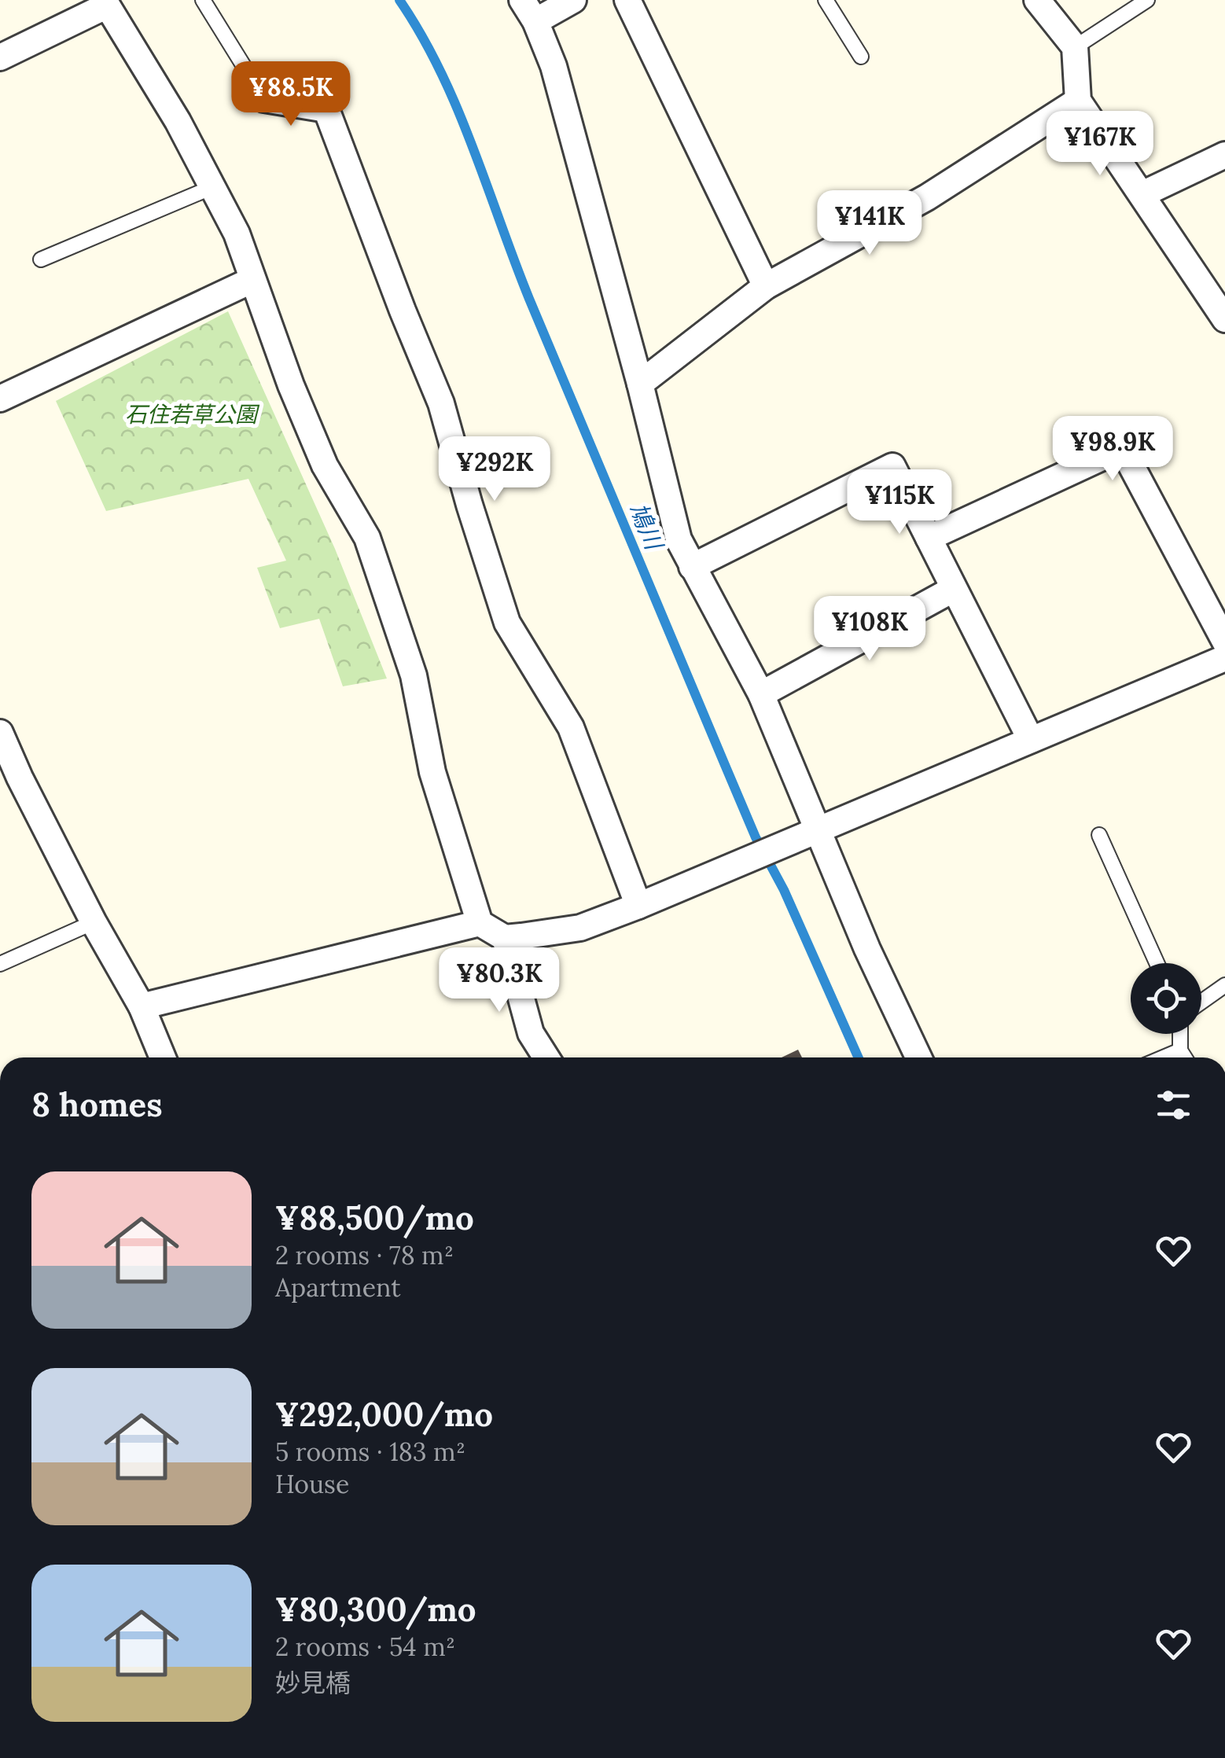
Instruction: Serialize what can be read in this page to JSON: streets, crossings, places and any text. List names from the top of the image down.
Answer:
{
  "water": ["鳩川"],
  "parks": ["石住若草公園"],
  "page": {
    "price": [
      "¥88.5K",
      "¥167K",
      "¥141K",
      "¥98.9K",
      "¥292K",
      "¥115K",
      "¥108K",
      "¥80.3K"
    ],
    "heading": "8 homes",
    "list": [
      {
        "name": "¥88,500/mo",
        "note": "2 rooms · 78 m² · Apartment"
      },
      {
        "name": "¥292,000/mo",
        "note": "5 rooms · 183 m² · House"
      },
      {
        "name": "¥80,300/mo",
        "note": "2 rooms · 54 m² · 妙見橋"
      }
    ]
  }
}
